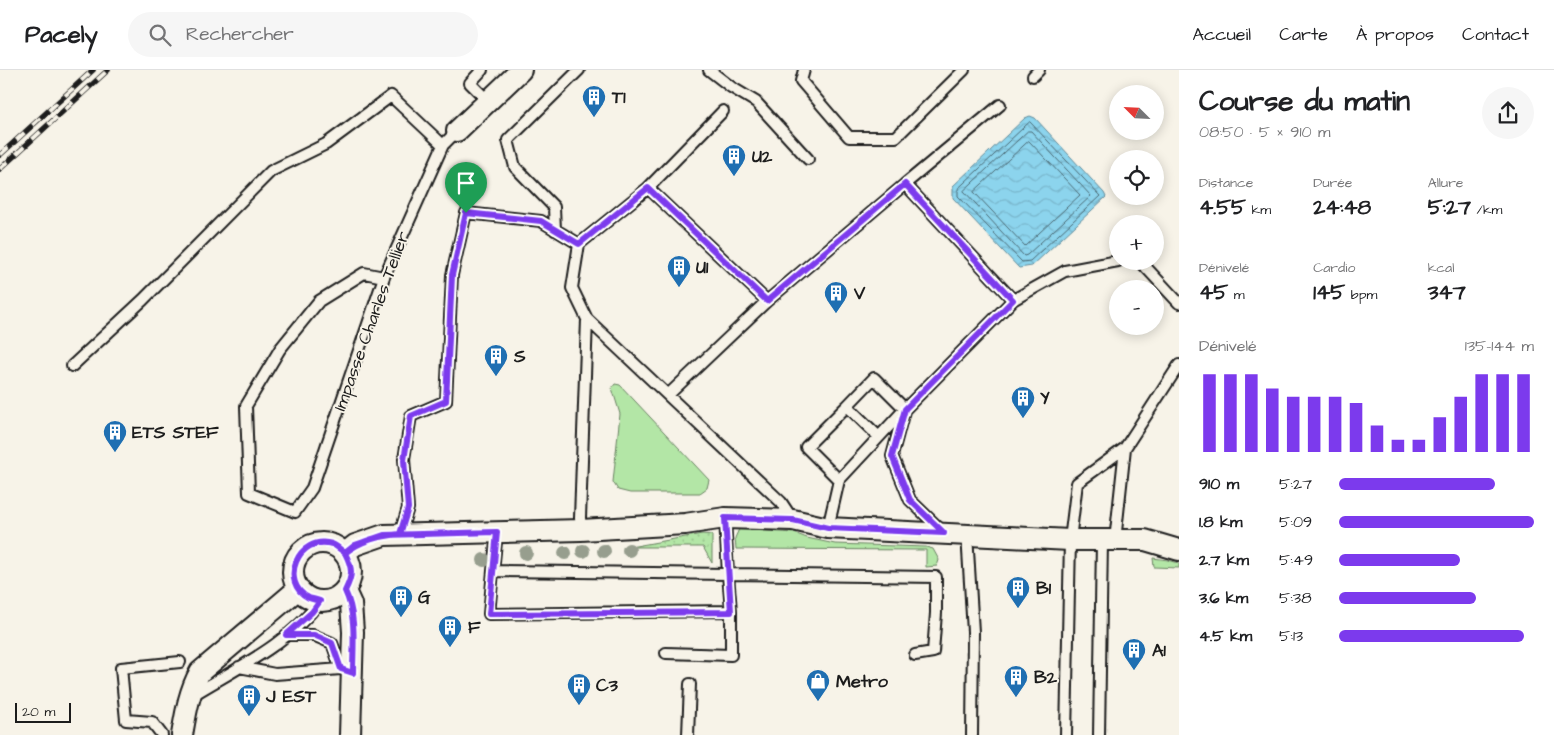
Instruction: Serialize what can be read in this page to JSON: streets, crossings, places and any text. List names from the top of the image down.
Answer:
{
  "streets": {
    "street": ["Impasse Charles Tellier"]
  },
  "places": {
    "building": [
      "T1",
      "U2",
      "U1",
      "V",
      "S",
      "Y",
      "ETS STEF",
      "B1",
      "G",
      "F",
      "A1",
      "B2",
      "C3",
      "J EST"
    ],
    "shop": ["Metro"]
  },
  "scale_bar": "20 m",
  "north": "top left",
  "page": {
    "header": "Pacely",
    "search": "Rechercher",
    "nav": [
      "Accueil",
      "Carte",
      "À propos",
      "Contact"
    ],
    "heading": ["Course du matin", "08:50 · 5 × 910 m"],
    "map_buttons": ["+", "−"],
    "stats": [
      ["Distance", "4.55 km"],
      ["Durée", "24:48"],
      ["Allure", "5:27 /km"],
      ["Dénivelé", "45 m"],
      ["Cardio", "145 bpm"],
      ["kcal", "347"]
    ],
    "chart": ["Dénivelé", "135–144 m"],
    "list": [
      {
        "name": "910 m",
        "note": "5:27"
      },
      {
        "name": "1.8 km",
        "note": "5:09"
      },
      {
        "name": "2.7 km",
        "note": "5:49"
      },
      {
        "name": "3.6 km",
        "note": "5:38"
      },
      {
        "name": "4.5 km",
        "note": "5:13"
      }
    ],
    "scale": "20 m"
  }
}
